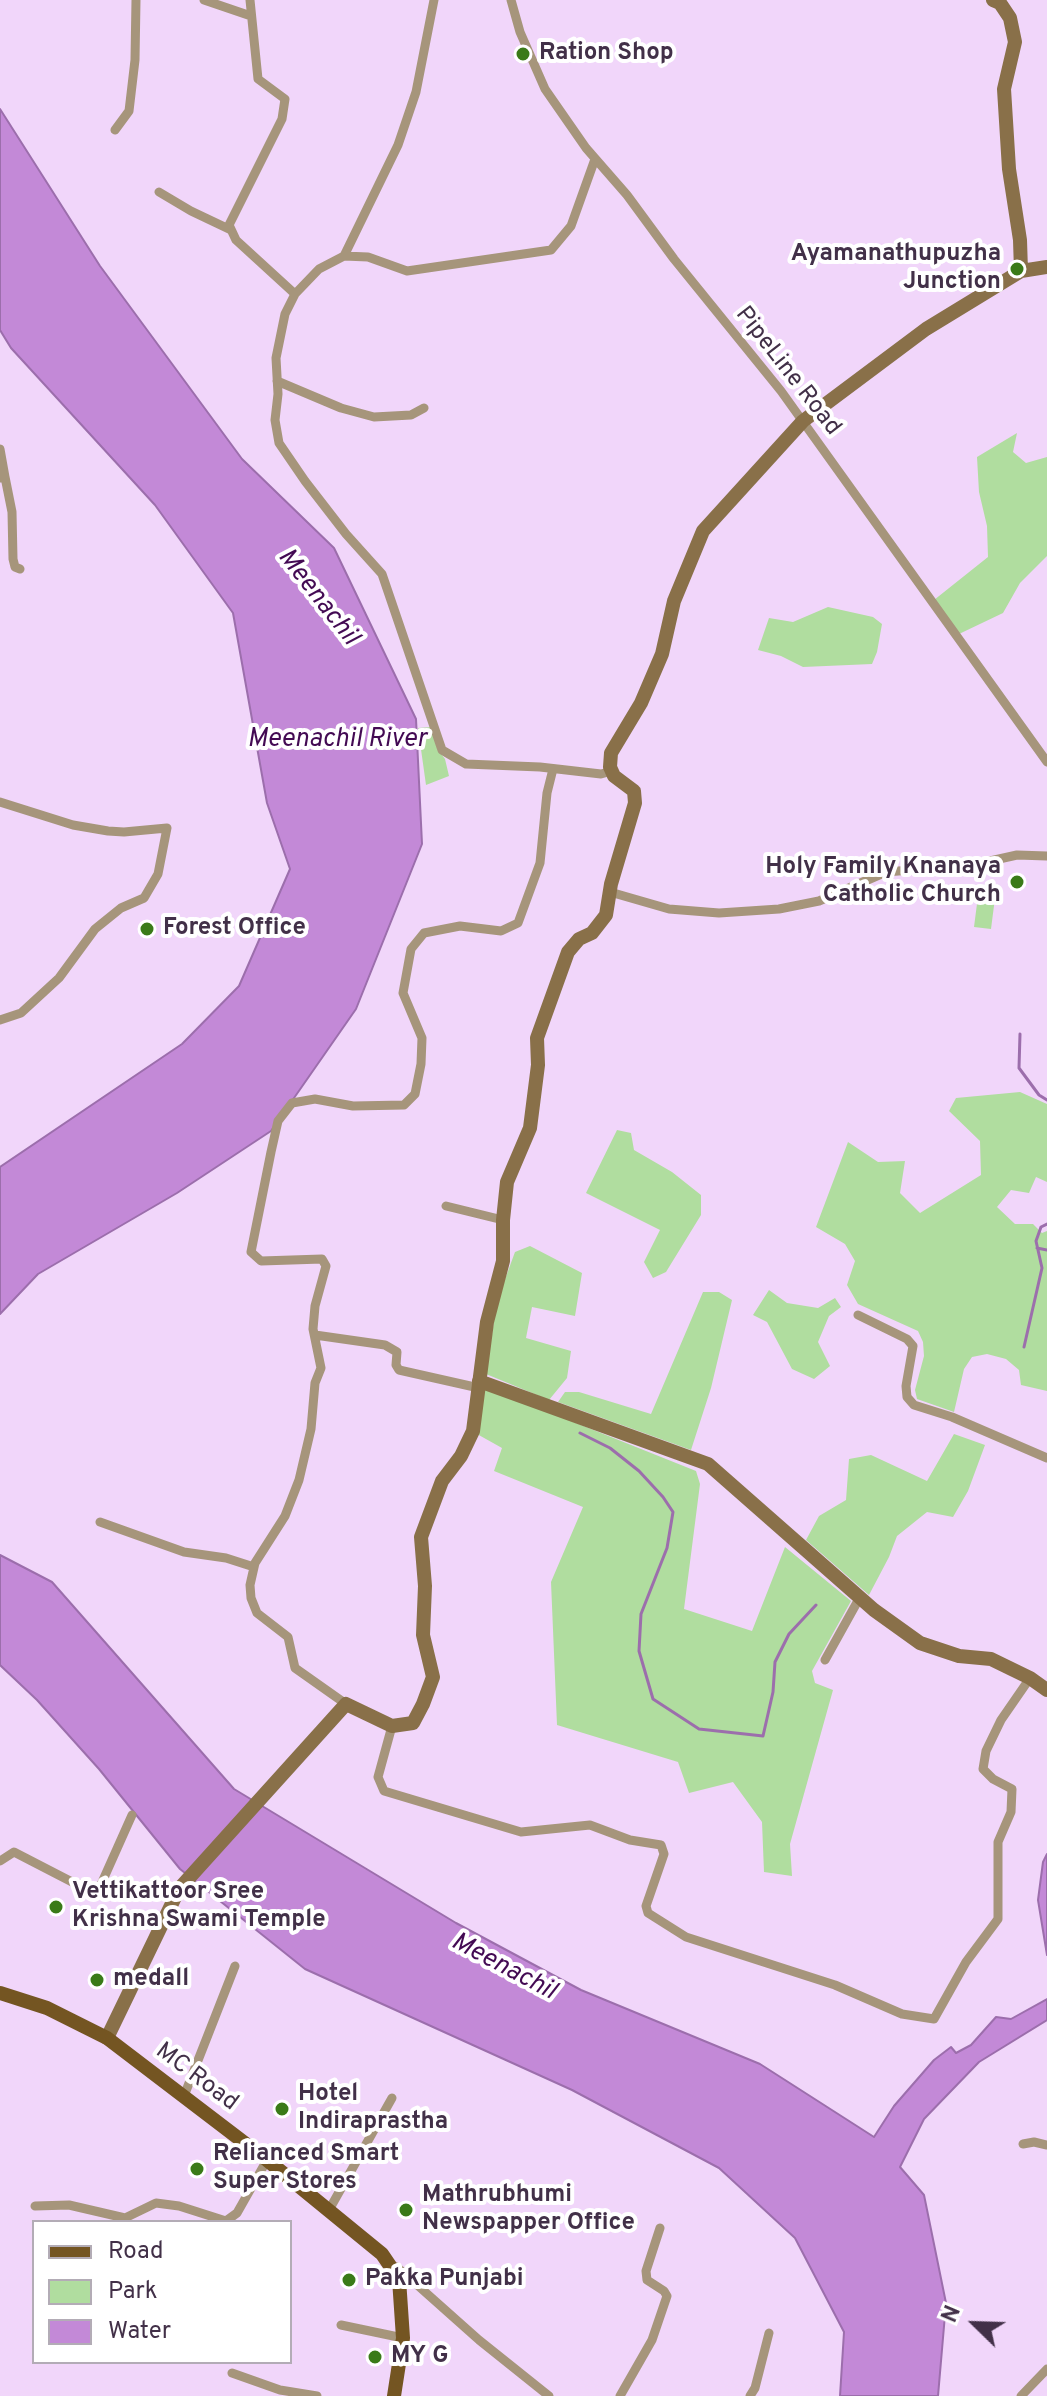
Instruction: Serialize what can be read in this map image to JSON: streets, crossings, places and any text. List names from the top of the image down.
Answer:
{
  "streets": {
    "main road": ["MC Road"],
    "street": ["PipeLine Road"]
  },
  "water": ["Meenachil", "Meenachil River"],
  "places": [
    "Ration Shop",
    "Ayamanathupuzha Junction",
    "Holy Family Knanaya Catholic Church",
    "Forest Office",
    "Vettikattoor Sree Krishna Swami Temple",
    "medall",
    "Hotel Indiraprastha",
    "Relianced Smart Super Stores",
    "Mathrubhumi Newspapper Office",
    "Pakka Punjabi",
    "MY G"
  ],
  "legend": ["Road", "Park", "Water"],
  "north": "top left"
}
